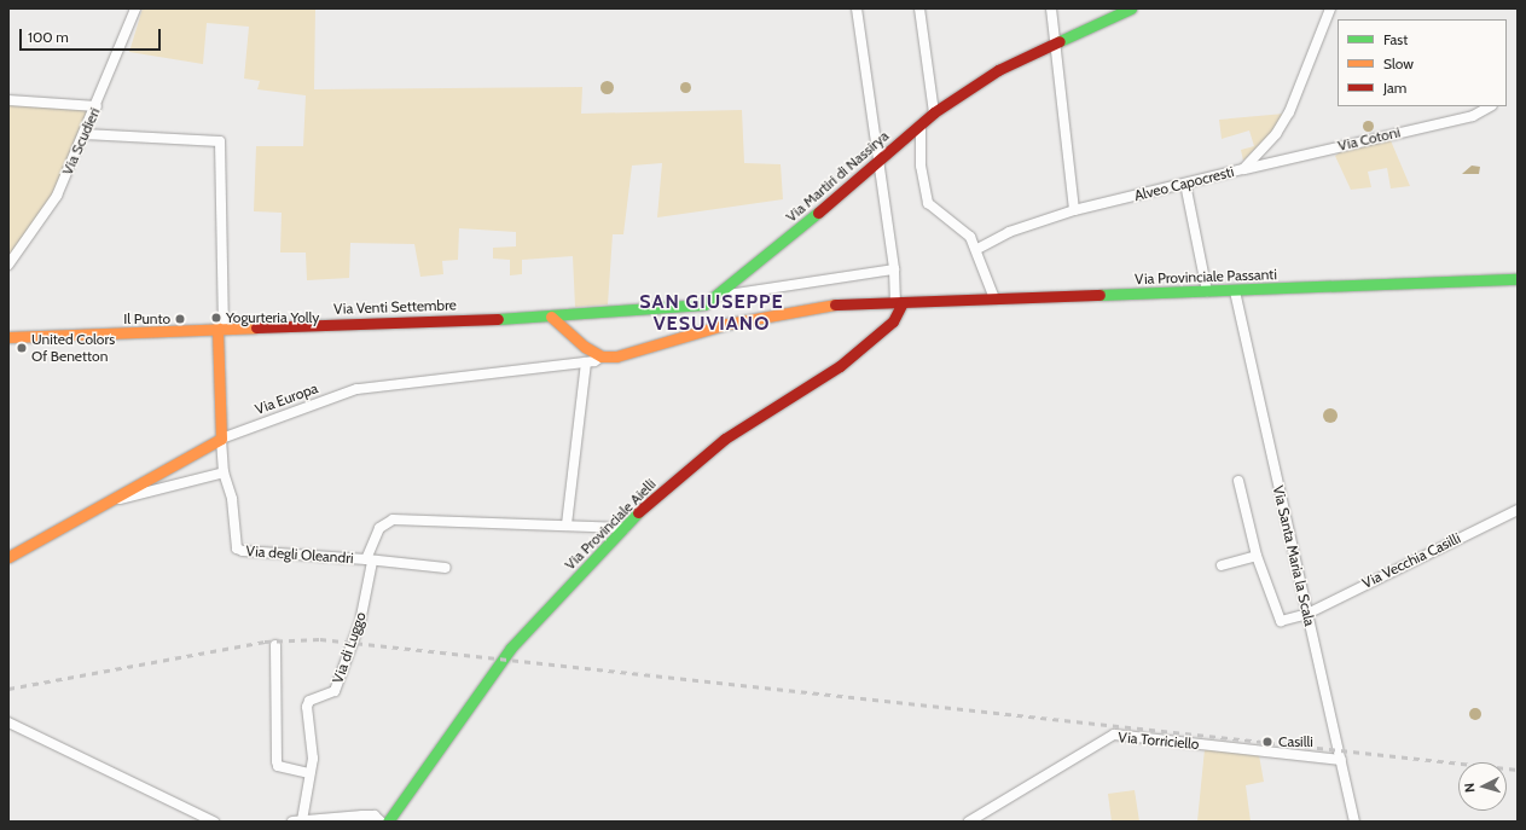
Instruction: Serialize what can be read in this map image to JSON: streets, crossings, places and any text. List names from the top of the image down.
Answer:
{
  "streets": {
    "main road": [
      "Via Martiri di Nassirya",
      "Via Provinciale Passanti",
      "Via Venti Settembre",
      "Via Europa",
      "Via Provinciale Aielli"
    ],
    "street": [
      "Via Cotoni",
      "Via Scudieri",
      "Alveo Capocresti",
      "Via degli Oleandri",
      "Via Santa Maria la Scala",
      "Via Vecchia Casilli",
      "Via di Luggo",
      "Via Torriciello"
    ]
  },
  "crossings": [
    ["Via Cotoni", "Alveo Capocresti"],
    ["Via Martiri di Nassirya", "Via Venti Settembre"],
    ["Via Provinciale Passanti", "Via Europa"],
    ["Via Provinciale Passanti", "Via Provinciale Aielli"],
    ["Via Provinciale Passanti", "Via Santa Maria la Scala"],
    ["Via Europa", "Via degli Oleandri"],
    ["Via Provinciale Aielli", "Via degli Oleandri"],
    ["Via degli Oleandri", "Via di Luggo"],
    ["Via Santa Maria la Scala", "Via Vecchia Casilli"],
    ["Via Santa Maria la Scala", "Via Torriciello"]
  ],
  "districts": ["SAN GIUSEPPE VESUVIANO"],
  "places": [
    "Yogurteria Yolly",
    "Il Punto",
    "United Colors Of Benetton",
    "Casilli"
  ],
  "legend": ["Fast", "Slow", "Jam"],
  "scale_bar": "100 m",
  "north": "left"
}
